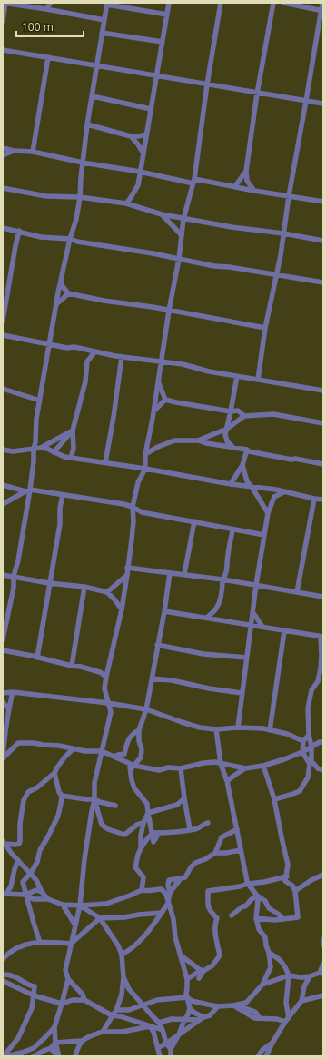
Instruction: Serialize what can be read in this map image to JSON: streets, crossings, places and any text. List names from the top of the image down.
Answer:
{
  "scale_bar": "100 m"
}
